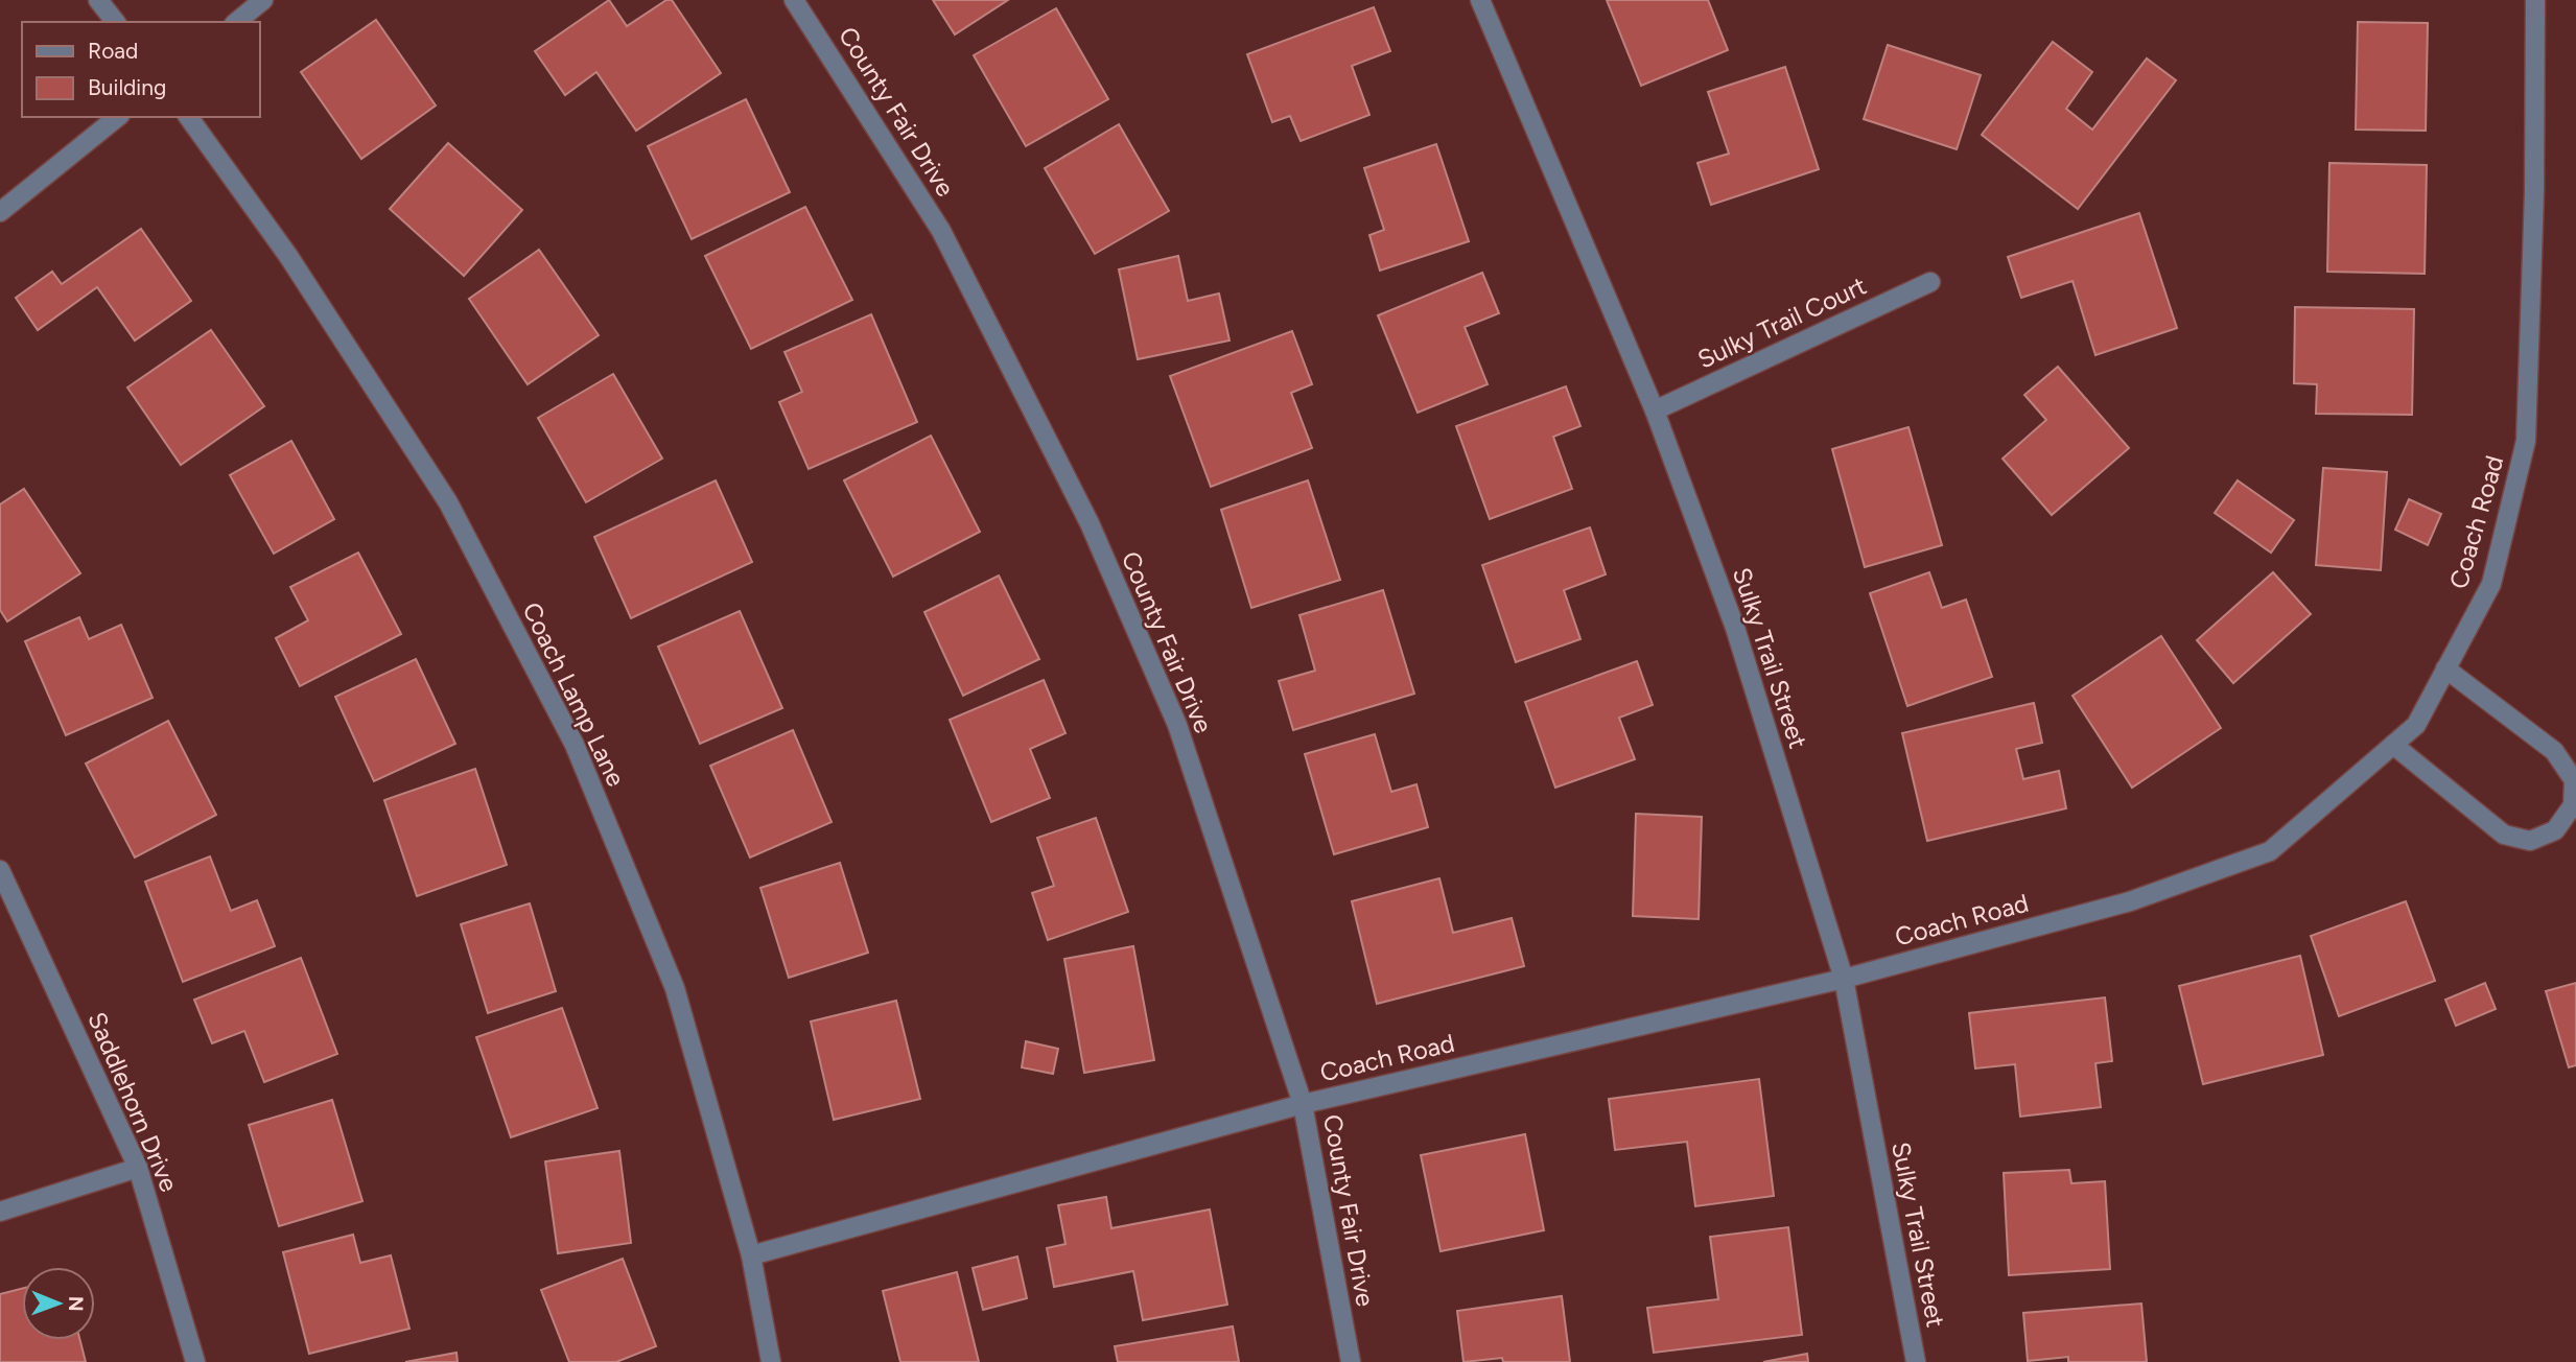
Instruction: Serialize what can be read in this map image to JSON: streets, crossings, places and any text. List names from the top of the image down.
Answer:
{
  "streets": {
    "street": [
      "County Fair Drive",
      "Sulky Trail Court",
      "Coach Road",
      "Sulky Trail Street",
      "Coach Lamp Lane",
      "Saddlehorn Drive"
    ]
  },
  "crossings": [
    ["County Fair Drive", "Coach Road"],
    ["Sulky Trail Court", "Sulky Trail Street"],
    ["Coach Road", "Sulky Trail Street"],
    ["Coach Road", "Coach Lamp Lane"]
  ],
  "legend": ["Road", "Building"],
  "north": "right"
}
